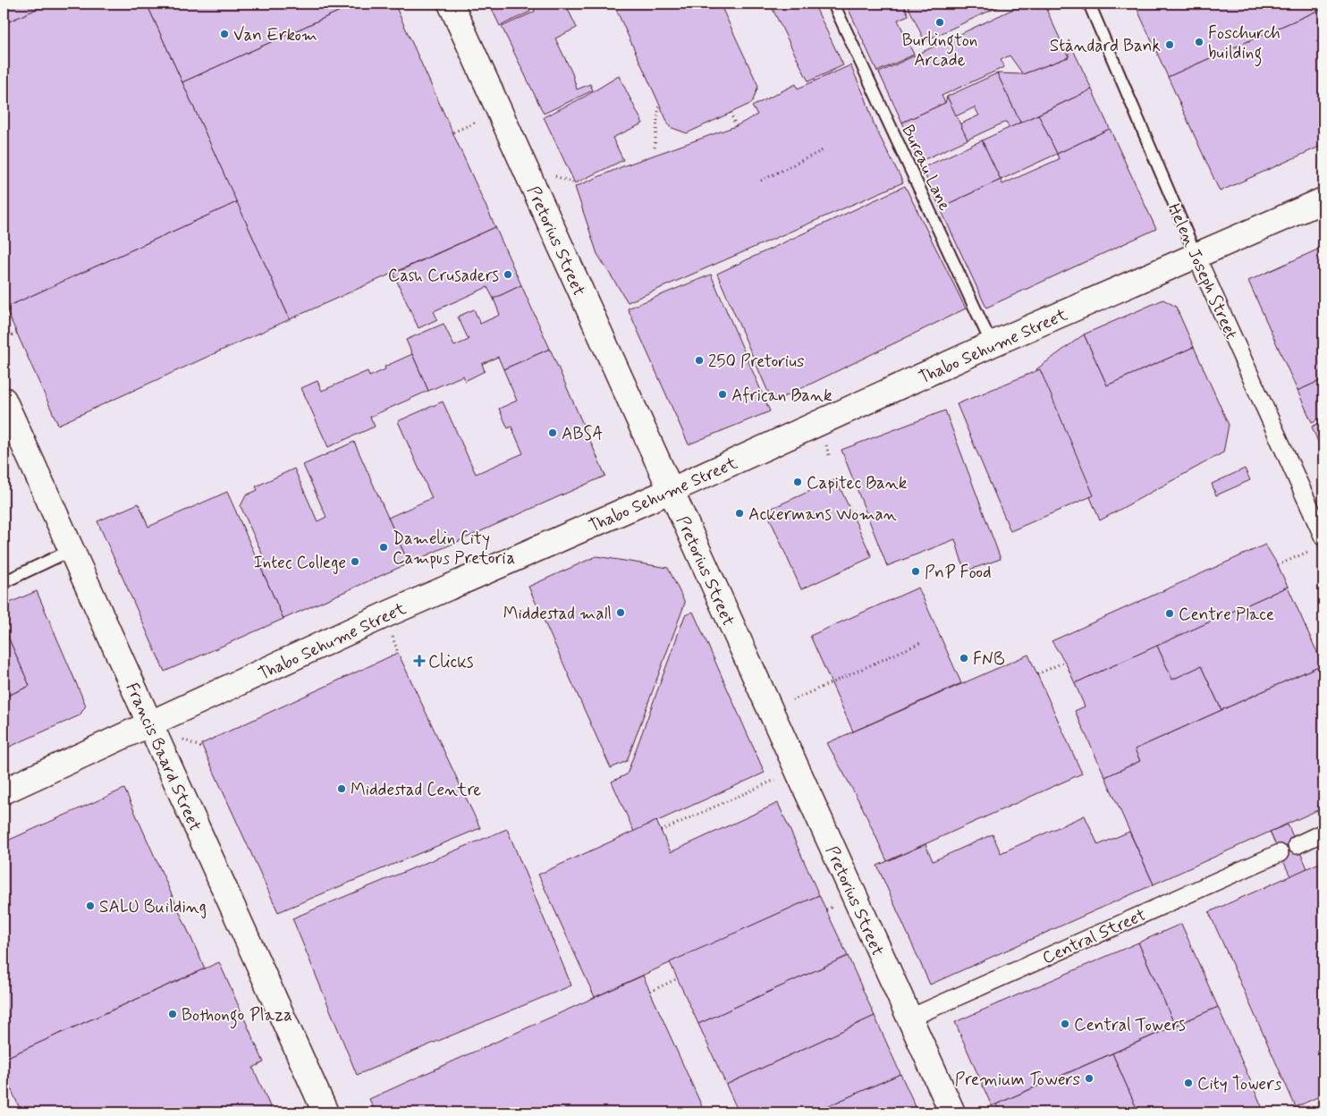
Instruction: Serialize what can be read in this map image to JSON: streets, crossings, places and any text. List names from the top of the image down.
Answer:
{
  "streets": {
    "street": [
      "Pretorius Street",
      "Helen Joseph Street",
      "Thabo Sehume Street",
      "Francis Baard Street",
      "Central Street"
    ],
    "lane": ["Bureau Lane"]
  },
  "crossings": [
    ["Bureau Lane", "Thabo Sehume Street"],
    ["Pretorius Street", "Thabo Sehume Street"],
    ["Pretorius Street", "Central Street"],
    ["Helen Joseph Street", "Thabo Sehume Street"],
    ["Thabo Sehume Street", "Francis Baard Street"]
  ],
  "places": {
    "other": [
      "Burlington Arcade",
      "Van Erkom",
      "Foschurch building",
      "Standard Bank",
      "Cash Crusaders",
      "250 Pretorius",
      "African Bank",
      "ABSA",
      "Capitec Bank",
      "Ackermans Woman",
      "Damelin City Campus Pretoria",
      "Intec College",
      "PnP Food",
      "Middestad mall",
      "Centre Place",
      "FNB",
      "Middestad Centre",
      "SALU Building",
      "Bothongo Plaza",
      "Central Towers",
      "Premium Towers",
      "City Towers"
    ],
    "health": ["Clicks"]
  }
}
